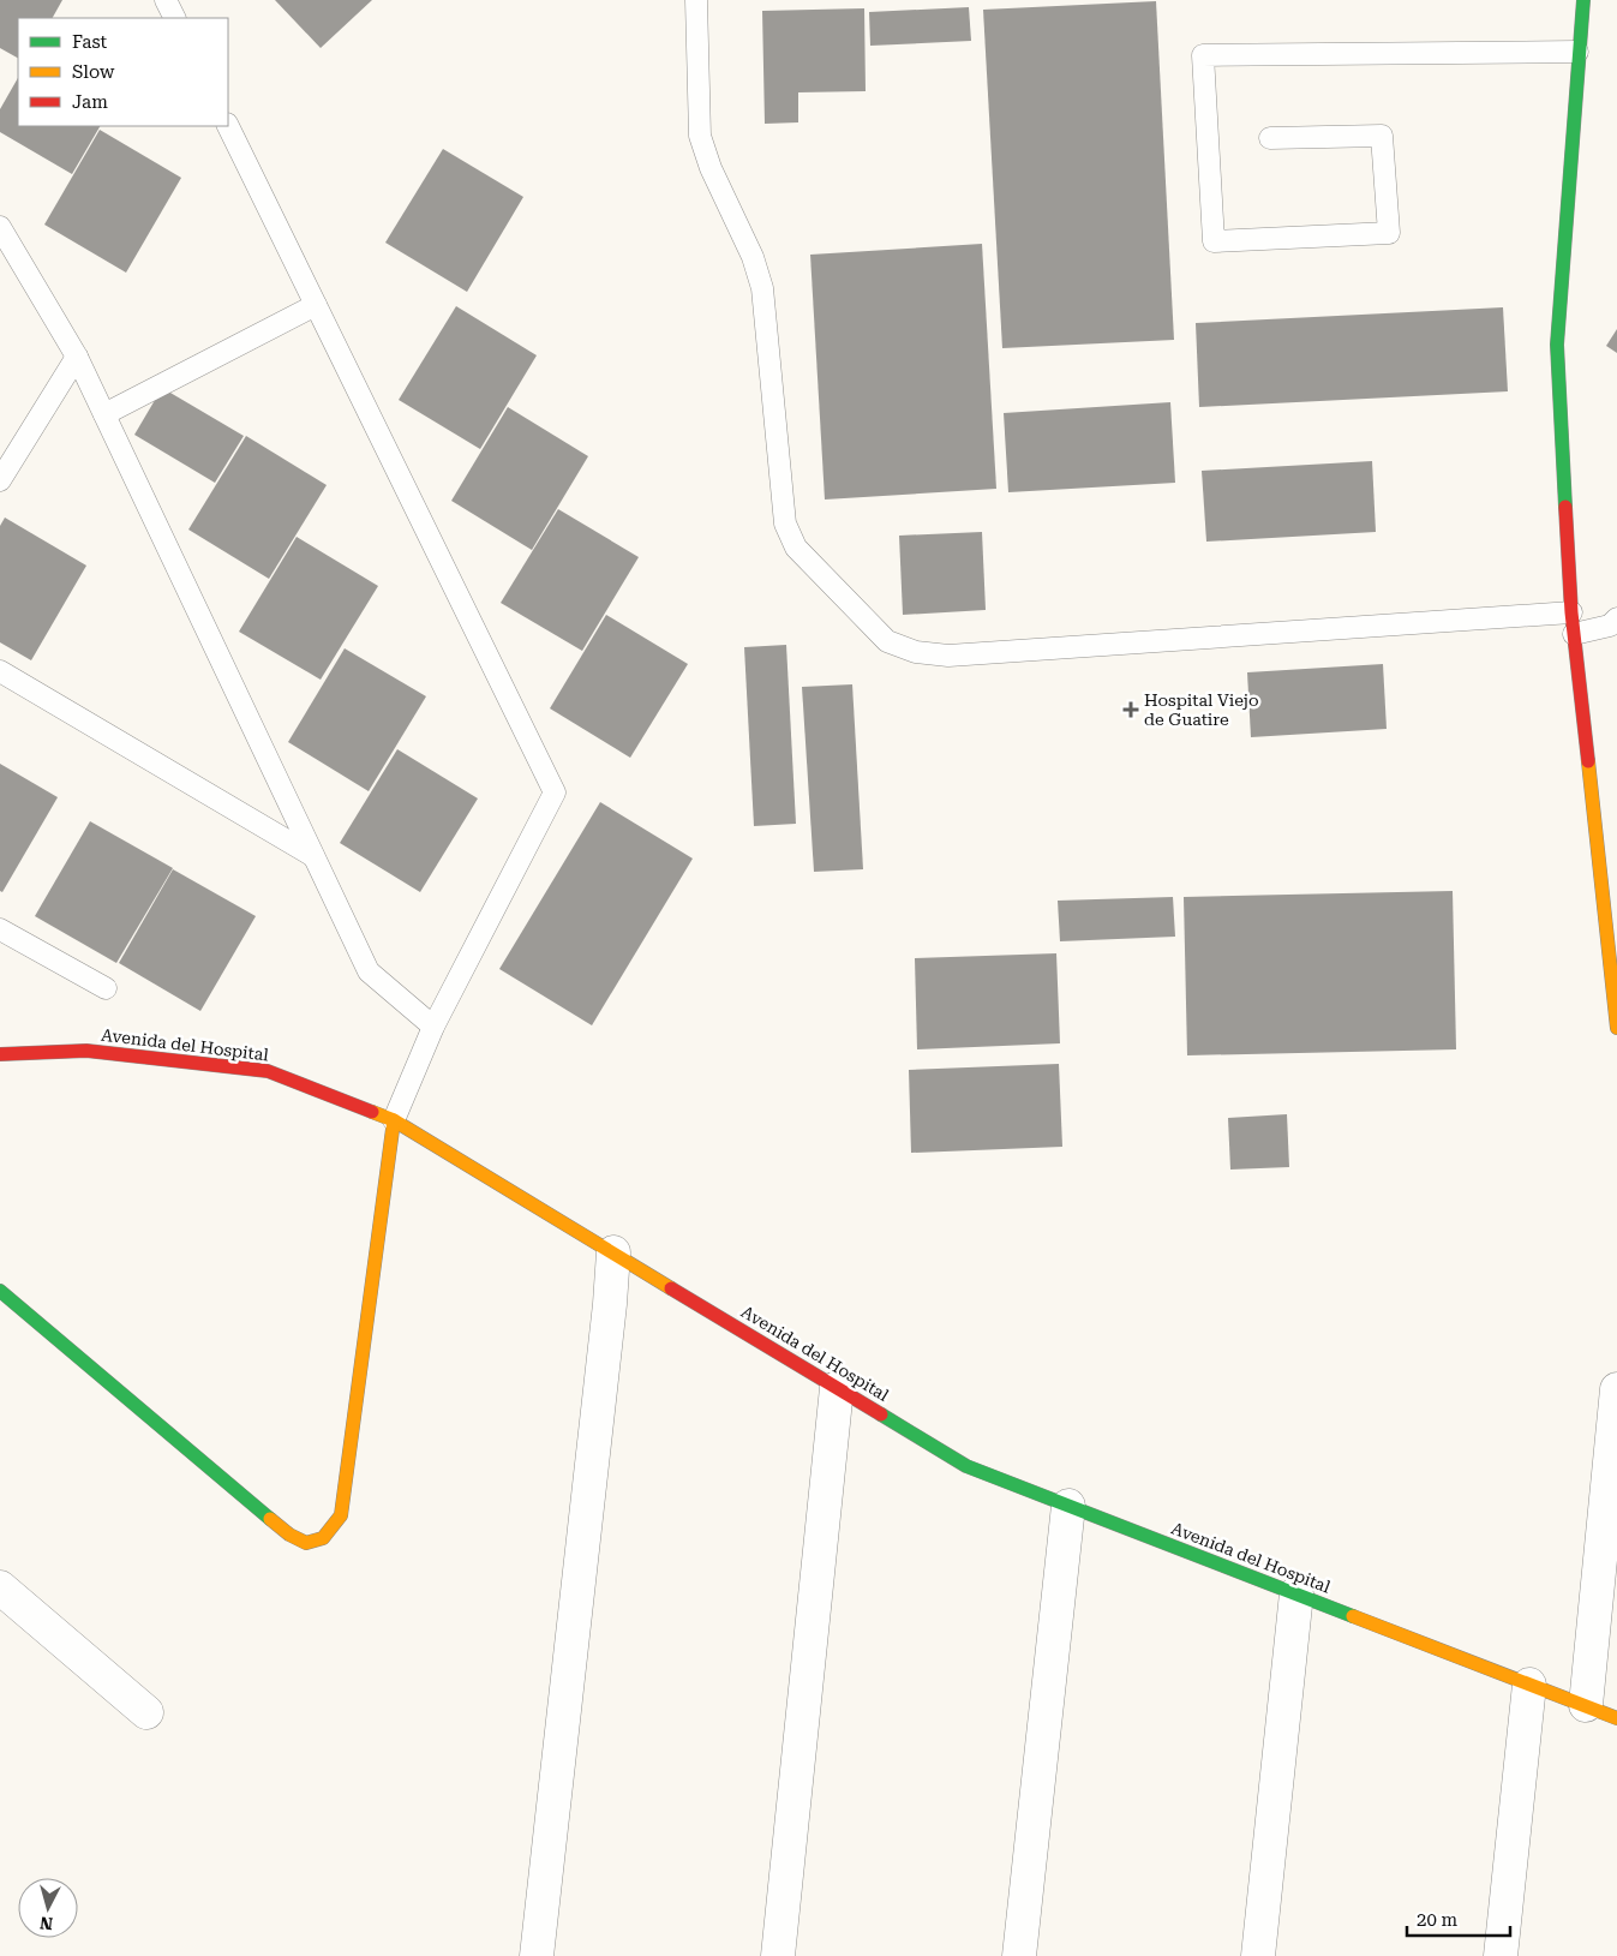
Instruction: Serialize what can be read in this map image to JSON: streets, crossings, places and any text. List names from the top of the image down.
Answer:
{
  "streets": {
    "street": ["Avenida del Hospital"]
  },
  "places": {
    "health": ["Hospital Viejo de Guatire"]
  },
  "legend": ["Fast", "Slow", "Jam"],
  "scale_bar": "20 m",
  "north": "bottom"
}
